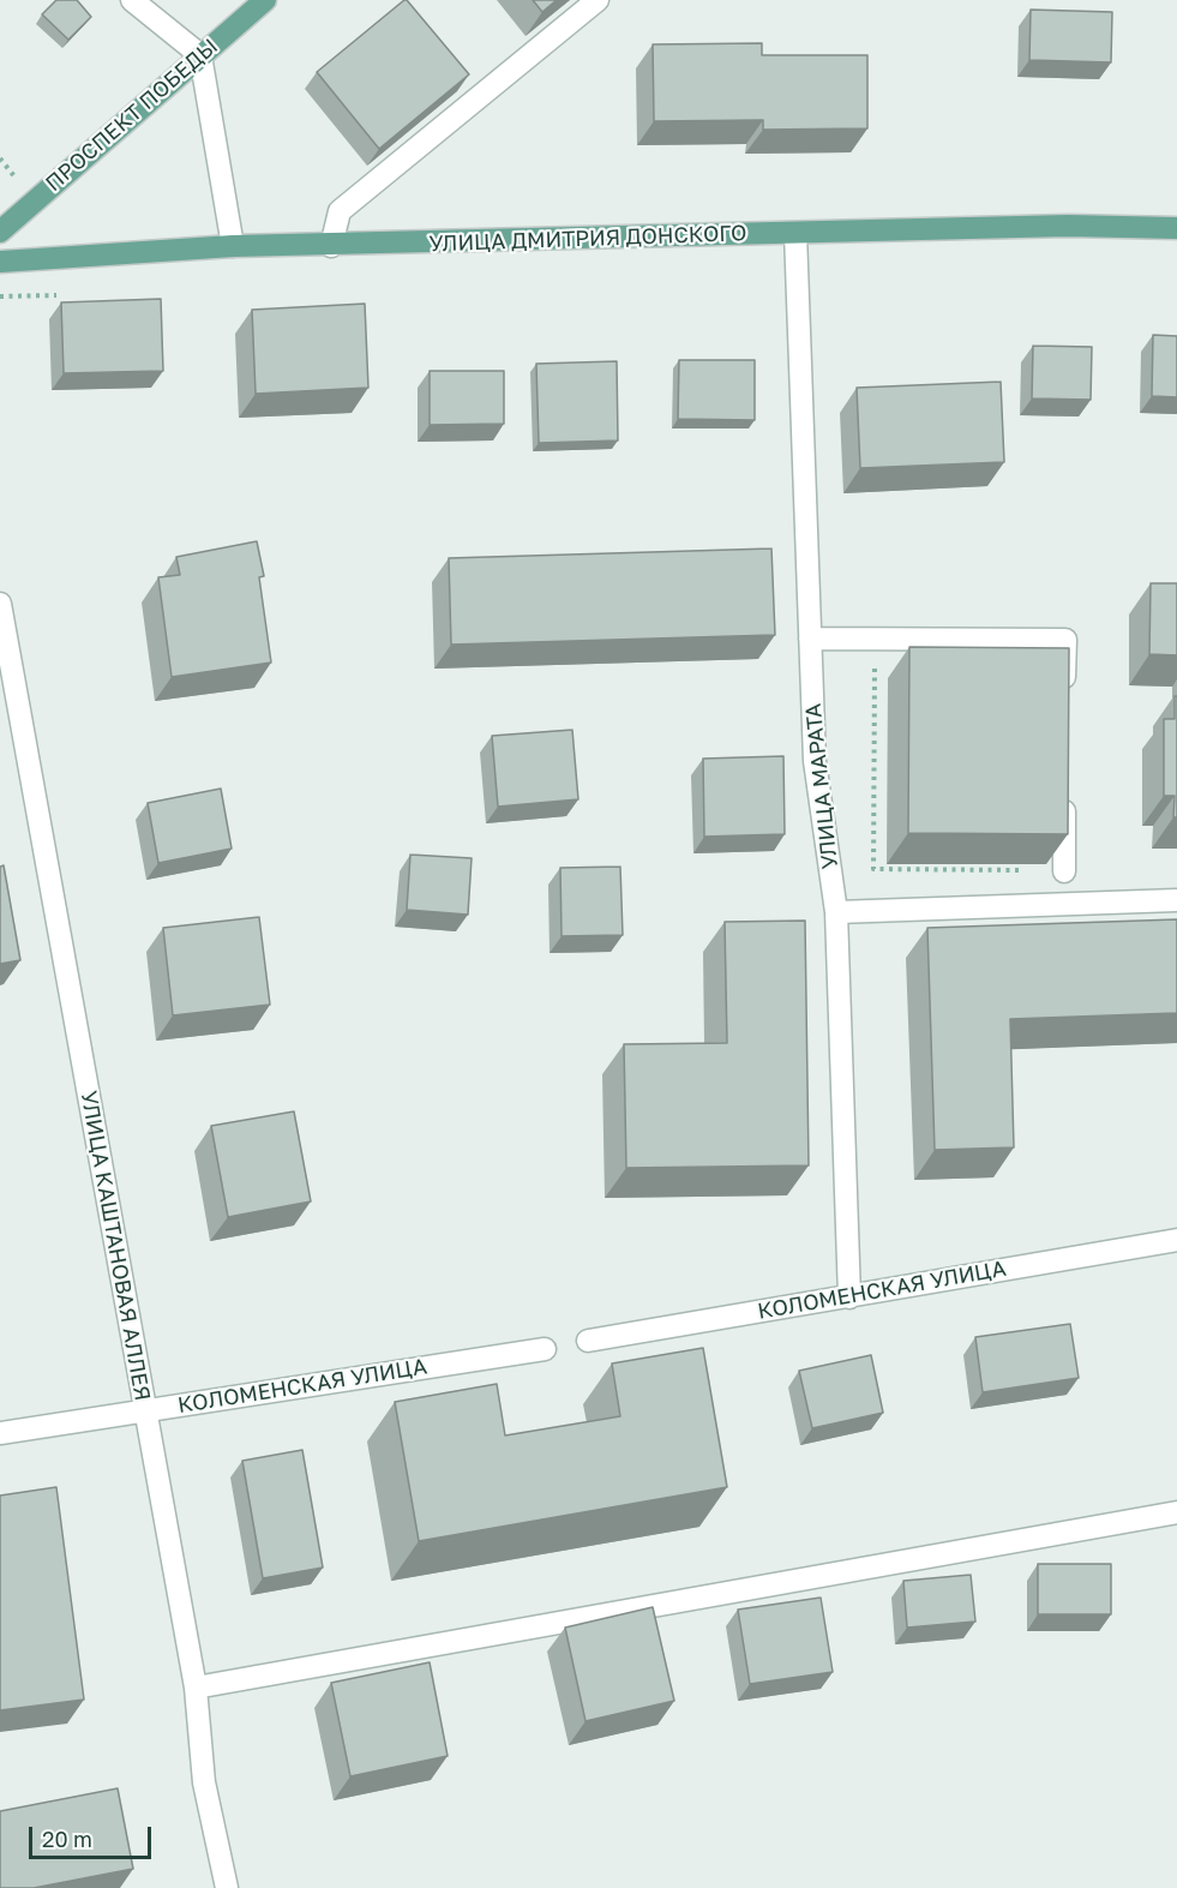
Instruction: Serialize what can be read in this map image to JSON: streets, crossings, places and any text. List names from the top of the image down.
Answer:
{
  "streets": {
    "main road": ["ПРОСПЕКТ ПОБЕДЫ", "УЛИЦА ДМИТРИЯ ДОНСКОГО"],
    "street": ["УЛИЦА МАРАТА", "УЛИЦА КАШТАНОВАЯ АЛЛЕЯ", "КОЛОМЕНСКАЯ УЛИЦА"]
  },
  "crossings": [
    ["УЛИЦА ДМИТРИЯ ДОНСКОГО", "УЛИЦА МАРАТА"],
    ["УЛИЦА МАРАТА", "КОЛОМЕНСКАЯ УЛИЦА"],
    ["УЛИЦА КАШТАНОВАЯ АЛЛЕЯ", "КОЛОМЕНСКАЯ УЛИЦА"]
  ],
  "scale_bar": "20 m"
}
